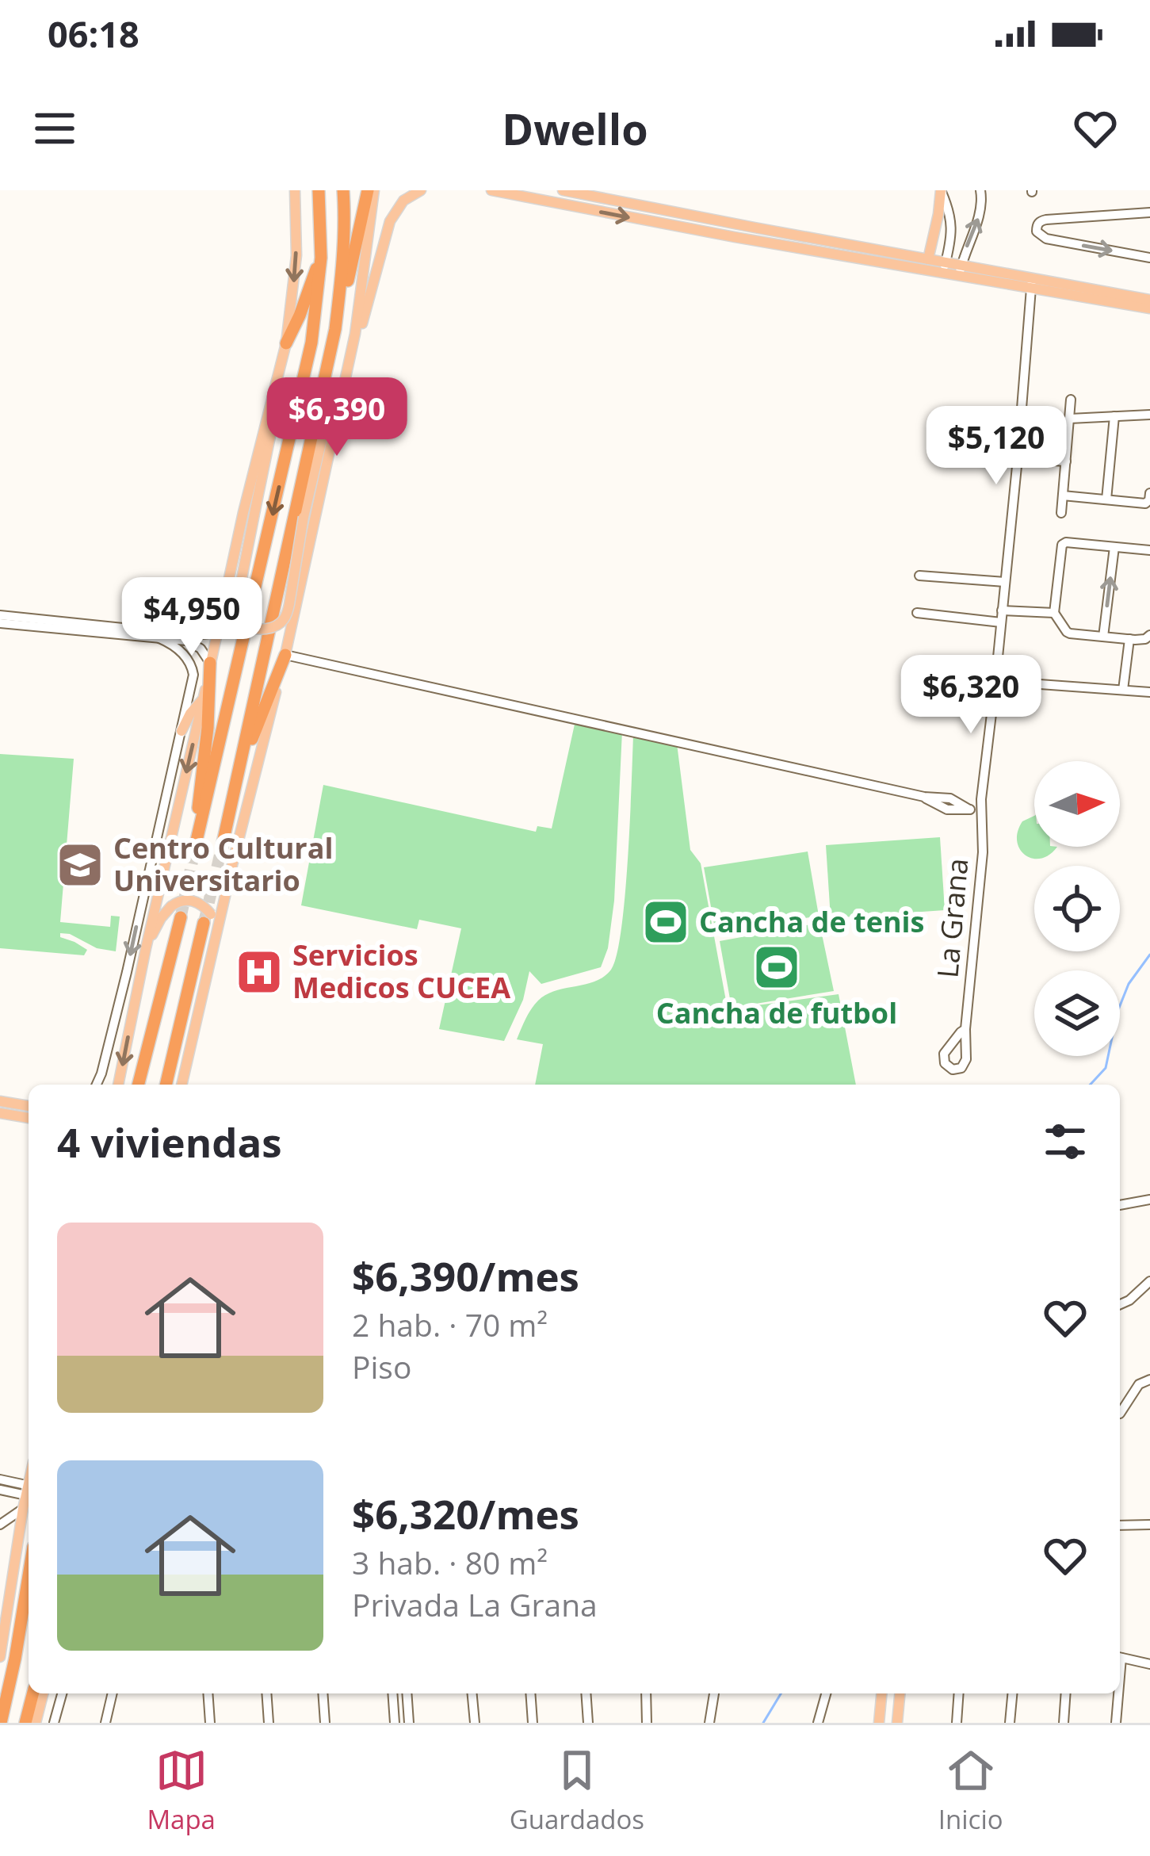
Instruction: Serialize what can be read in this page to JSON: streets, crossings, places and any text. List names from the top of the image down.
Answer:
{
  "streets": {
    "street": ["La Grana"]
  },
  "places": {
    "school or university": ["Centro Cultural Universitario"],
    "sports": ["Cancha de tenis", "Cancha de futbol"],
    "hospital": ["Servicios Medicos CUCEA"]
  },
  "north": "right",
  "page": {
    "status": "06:18",
    "header": "Dwello",
    "price": [
      "$6,390",
      "$5,120",
      "$4,950",
      "$6,320"
    ],
    "heading": "4 viviendas",
    "list": [
      {
        "name": "$6,390/mes",
        "note": "2 hab. · 70 m² · Piso"
      },
      {
        "name": "$6,320/mes",
        "note": "3 hab. · 80 m² · Privada La Grana"
      }
    ],
    "tabs": ["Mapa", "Guardados", "Inicio"]
  }
}
